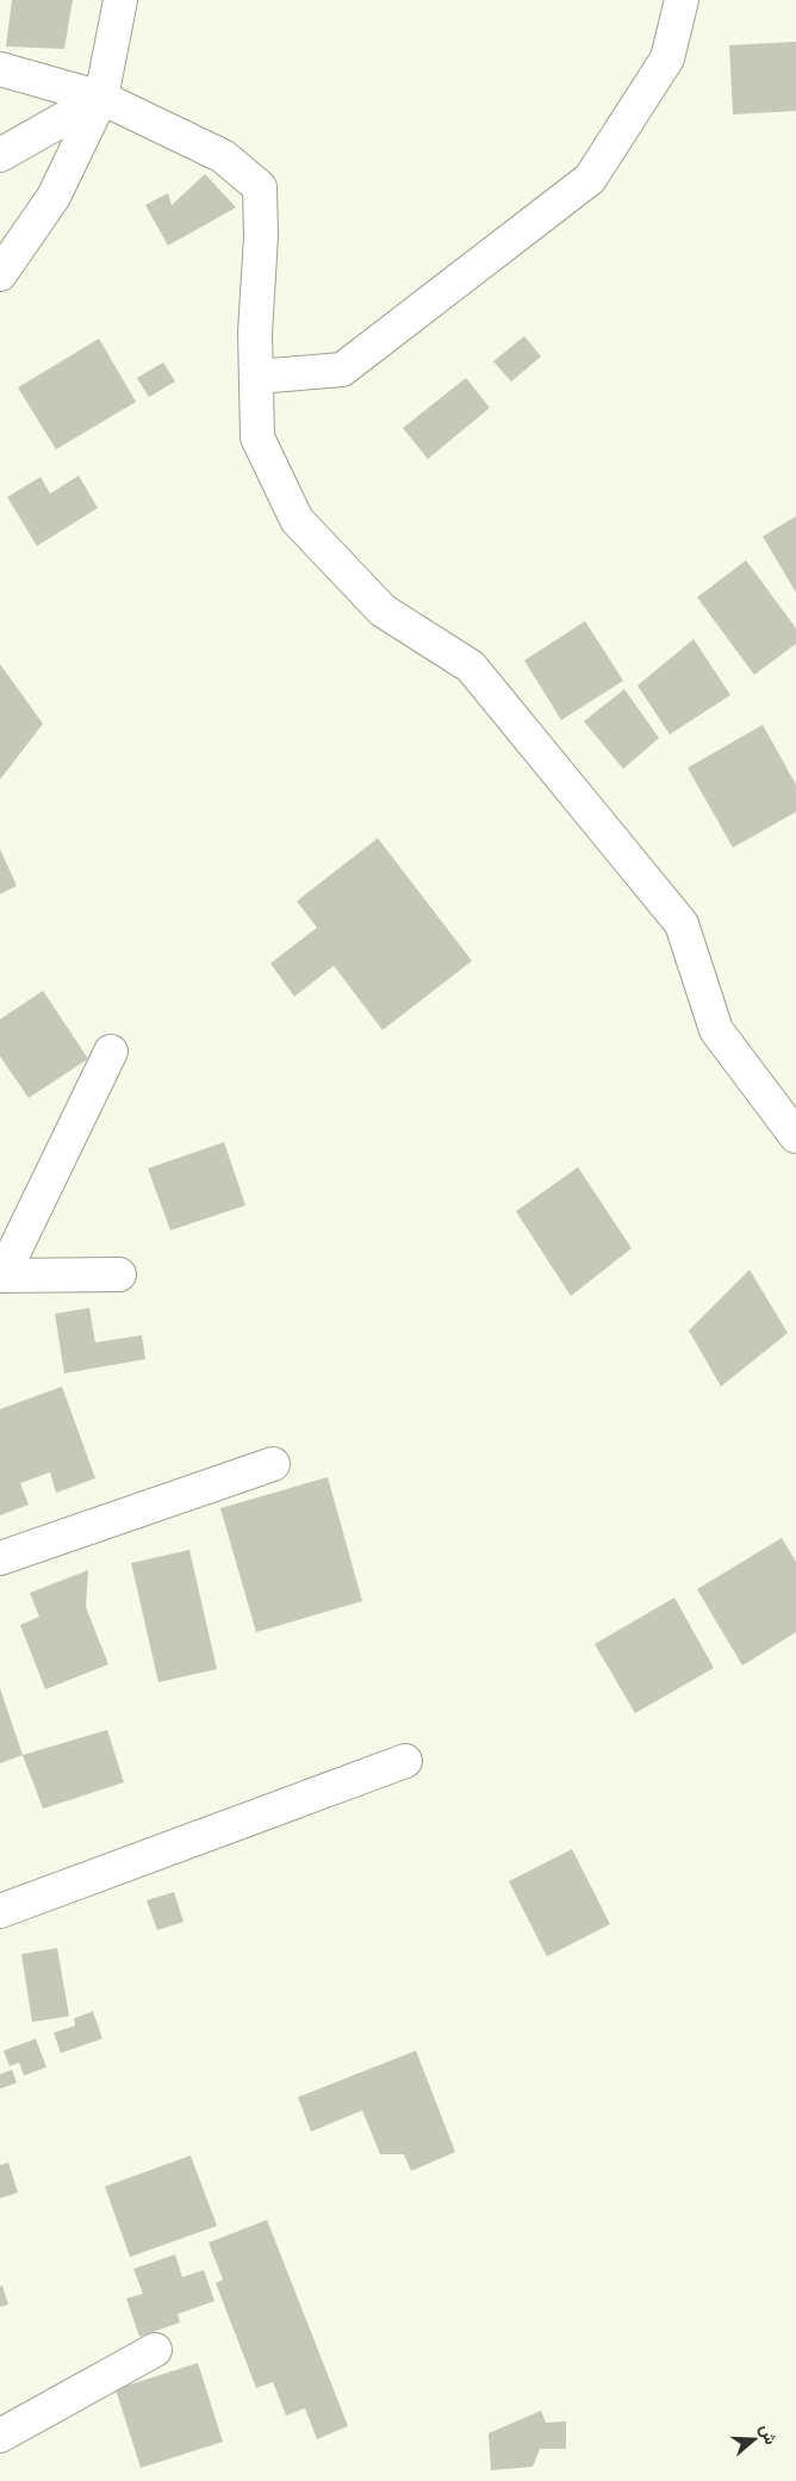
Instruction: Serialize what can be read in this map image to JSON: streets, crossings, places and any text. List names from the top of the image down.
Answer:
{
  "north": "right"
}
